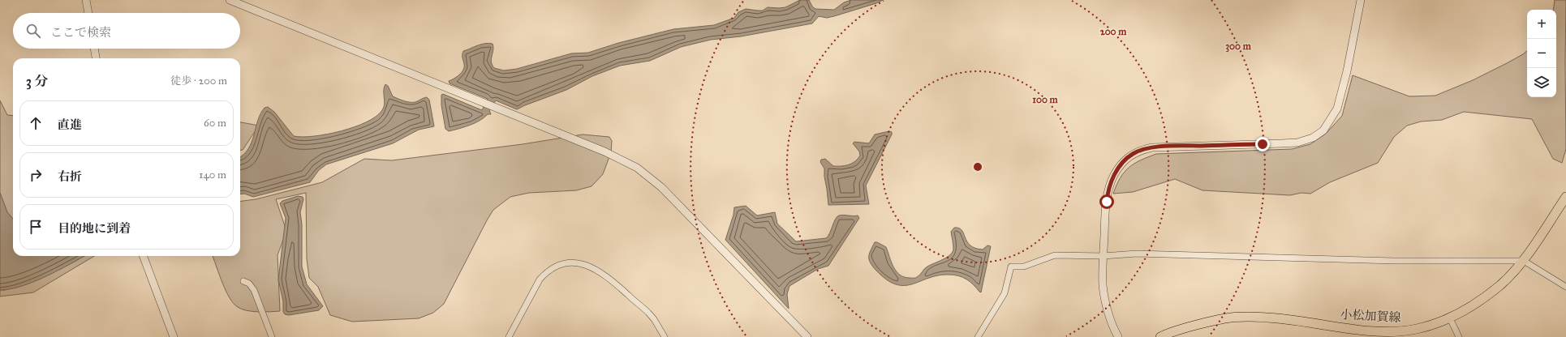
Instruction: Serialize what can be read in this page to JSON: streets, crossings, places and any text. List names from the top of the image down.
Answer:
{
  "streets": {
    "main road": ["小松加賀線"]
  },
  "page": {
    "map_buttons": ["+", "−"],
    "search": "ここで検索",
    "heading": ["3 分", "徒歩 · 200 m"],
    "list": [
      ["直進", "60 m"],
      ["右折", "140 m"],
      "目的地に到着"
    ]
  },
  "rings": ["200 m", "300 m", "100 m"]
}
